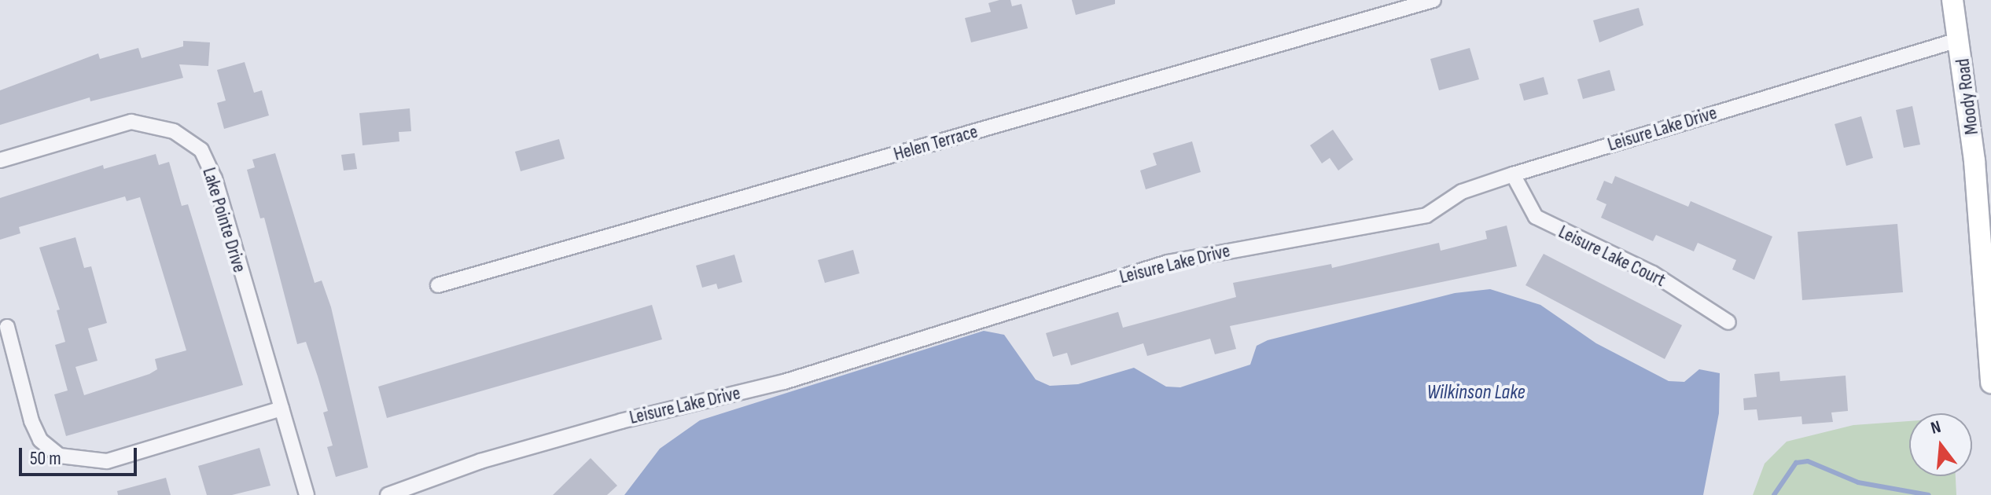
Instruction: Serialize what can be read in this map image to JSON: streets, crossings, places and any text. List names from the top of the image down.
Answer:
{
  "streets": {
    "main road": ["Moody Road"],
    "street": [
      "Leisure Lake Drive",
      "Helen Terrace",
      "Lake Pointe Drive",
      "Leisure Lake Court"
    ]
  },
  "crossings": [
    ["Moody Road", "Leisure Lake Drive"],
    ["Leisure Lake Drive", "Leisure Lake Court"]
  ],
  "water": ["Wilkinson Lake"],
  "scale_bar": "50 m",
  "north": "top"
}
